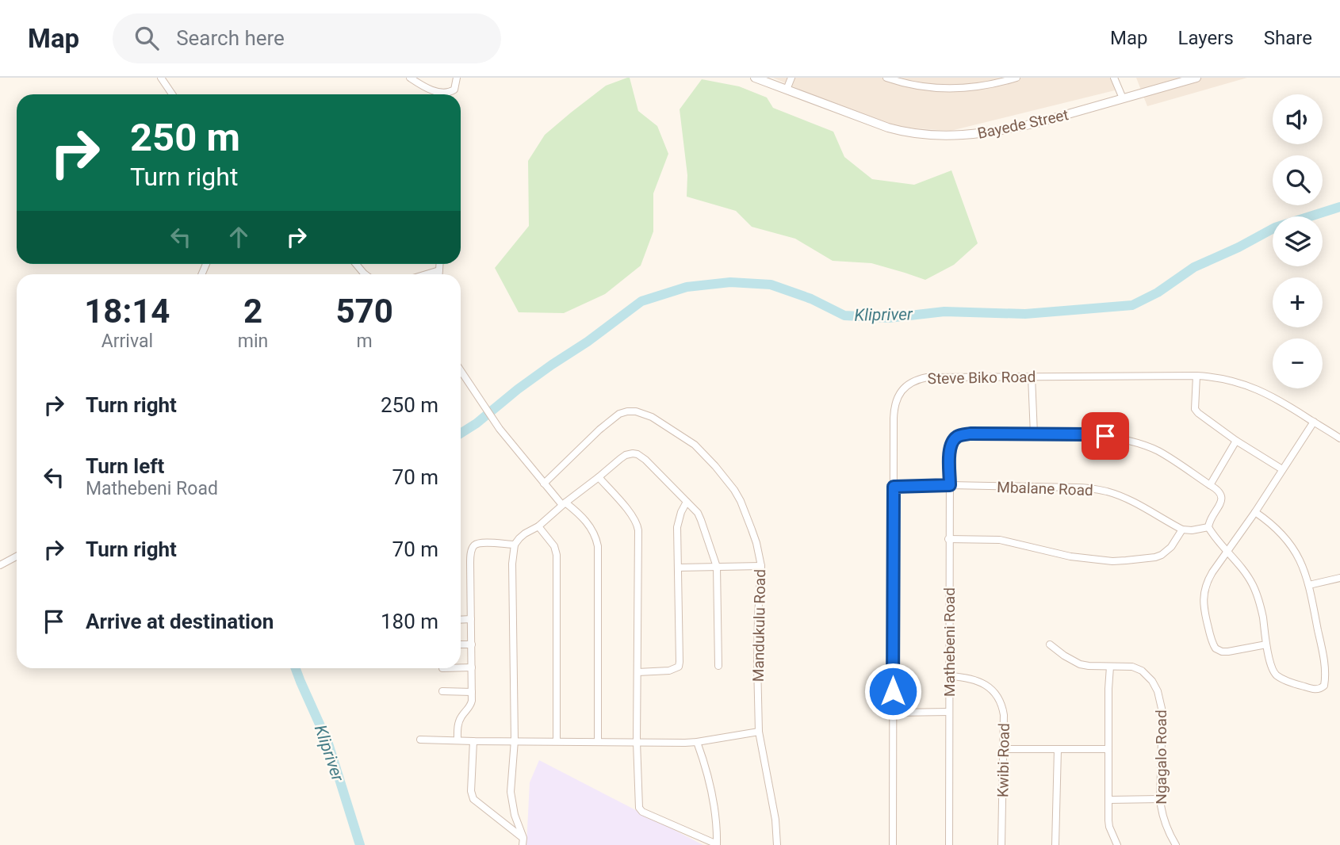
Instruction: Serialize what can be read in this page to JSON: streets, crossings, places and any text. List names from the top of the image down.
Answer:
{
  "streets": {
    "street": [
      "Bayede Street",
      "Steve Biko Road",
      "Mbalane Road",
      "Mandukulu Road",
      "Mathebeni Road",
      "Ngagalo Road",
      "Kwibi Road"
    ]
  },
  "crossings": [
    ["Steve Biko Road", "Mbalane Road"],
    ["Mbalane Road", "Mathebeni Road"],
    ["Mathebeni Road", "Kwibi Road"]
  ],
  "water": ["Klipriver"],
  "page": {
    "header": "Map",
    "search": "Search here",
    "nav": ["Map", "Layers", "Share"],
    "map_buttons": ["+", "−"],
    "turn": ["250 m", "Turn right"],
    "eta": [
      "18:14",
      "Arrival",
      "2",
      "min",
      "570",
      "m"
    ],
    "list": [
      {
        "name": "Turn right",
        "value": "250 m"
      },
      {
        "name": "Turn left",
        "note": "Mathebeni Road",
        "value": "70 m"
      },
      {
        "name": "Turn right",
        "value": "70 m"
      },
      {
        "name": "Arrive at destination",
        "value": "180 m"
      }
    ]
  }
}
